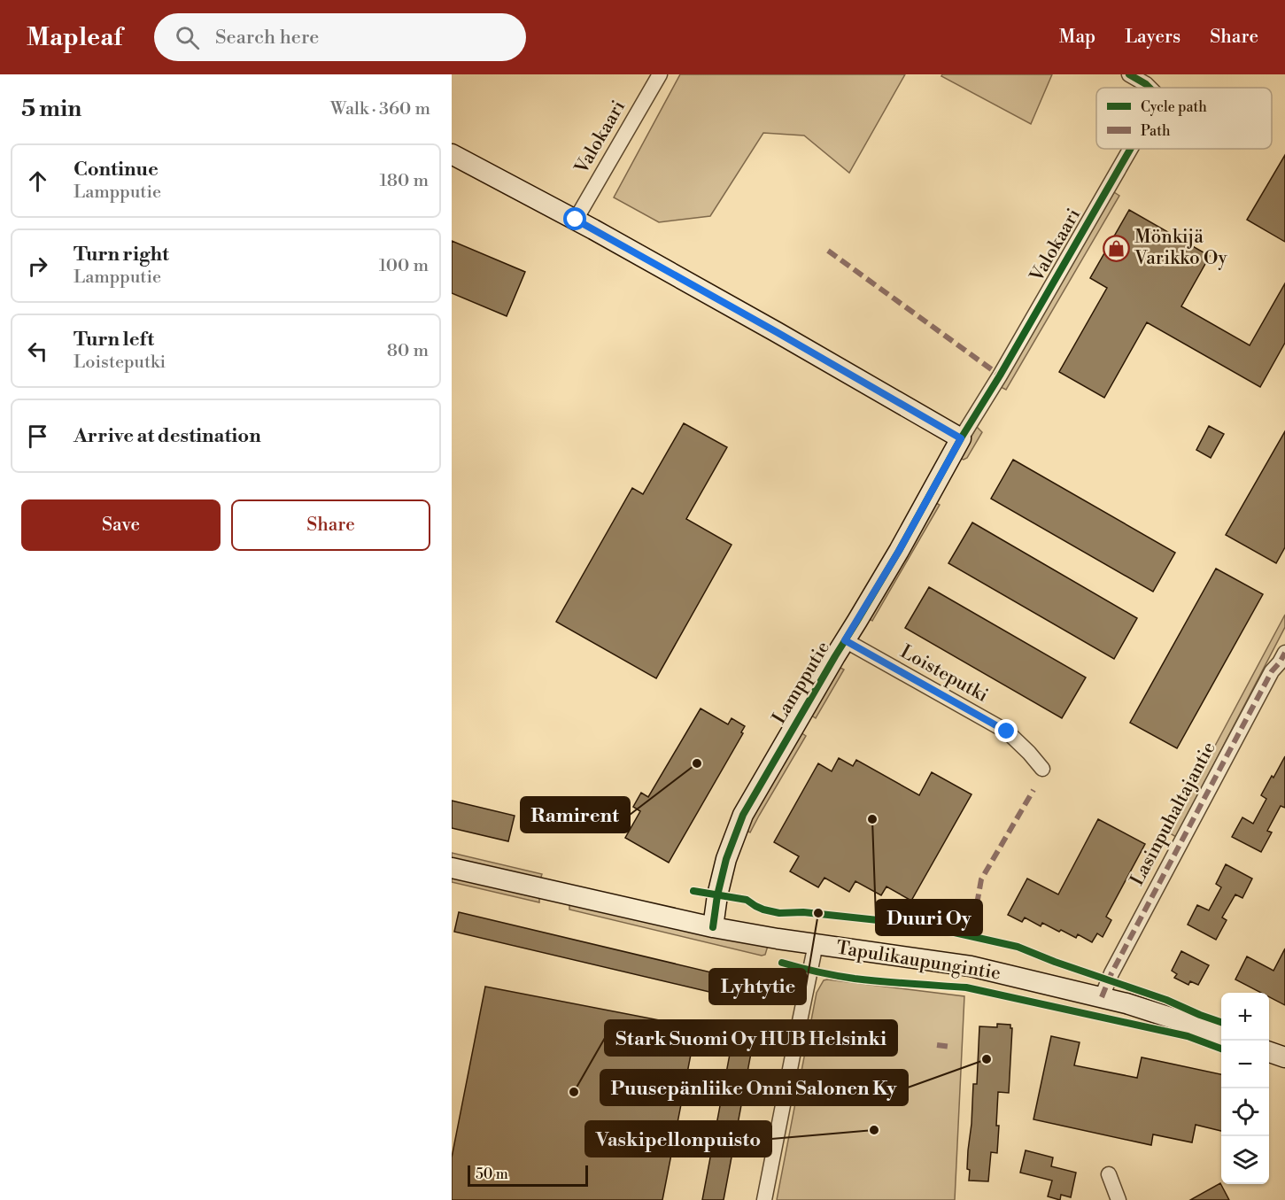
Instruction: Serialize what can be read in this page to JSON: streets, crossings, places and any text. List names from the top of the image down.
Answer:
{
  "streets": {
    "street": [
      "Valokaari",
      "Loisteputki",
      "Lampputie",
      "Lasinpuhaltajantie",
      "Tapulikaupungintie"
    ]
  },
  "crossings": [
    ["Valokaari", "Lampputie"],
    ["Loisteputki", "Lampputie"],
    ["Lampputie", "Tapulikaupungintie"],
    ["Lasinpuhaltajantie", "Tapulikaupungintie"]
  ],
  "places": {
    "shop": ["Mönkijä Varikko Oy"],
    "other": [
      "Ramirent",
      "Duuri Oy",
      "Lyhtytie",
      "Puusepänliike Onni Salonen Ky",
      "Stark Suomi Oy HUB Helsinki",
      "Vaskipellonpuisto"
    ]
  },
  "legend": ["Cycle path", "Path"],
  "scale_bar": "50 m",
  "page": {
    "header": "Mapleaf",
    "search": "Search here",
    "nav": ["Map", "Layers", "Share"],
    "heading": ["5 min", "Walk · 360 m"],
    "list": [
      ["Continue", "Lampputie", "180 m"],
      ["Turn right", "Lampputie", "100 m"],
      ["Turn left", "Loisteputki", "80 m"],
      "Arrive at destination"
    ],
    "buttons": ["Save", "Share"],
    "map_buttons": ["+", "−"],
    "scale": "50 m"
  }
}
